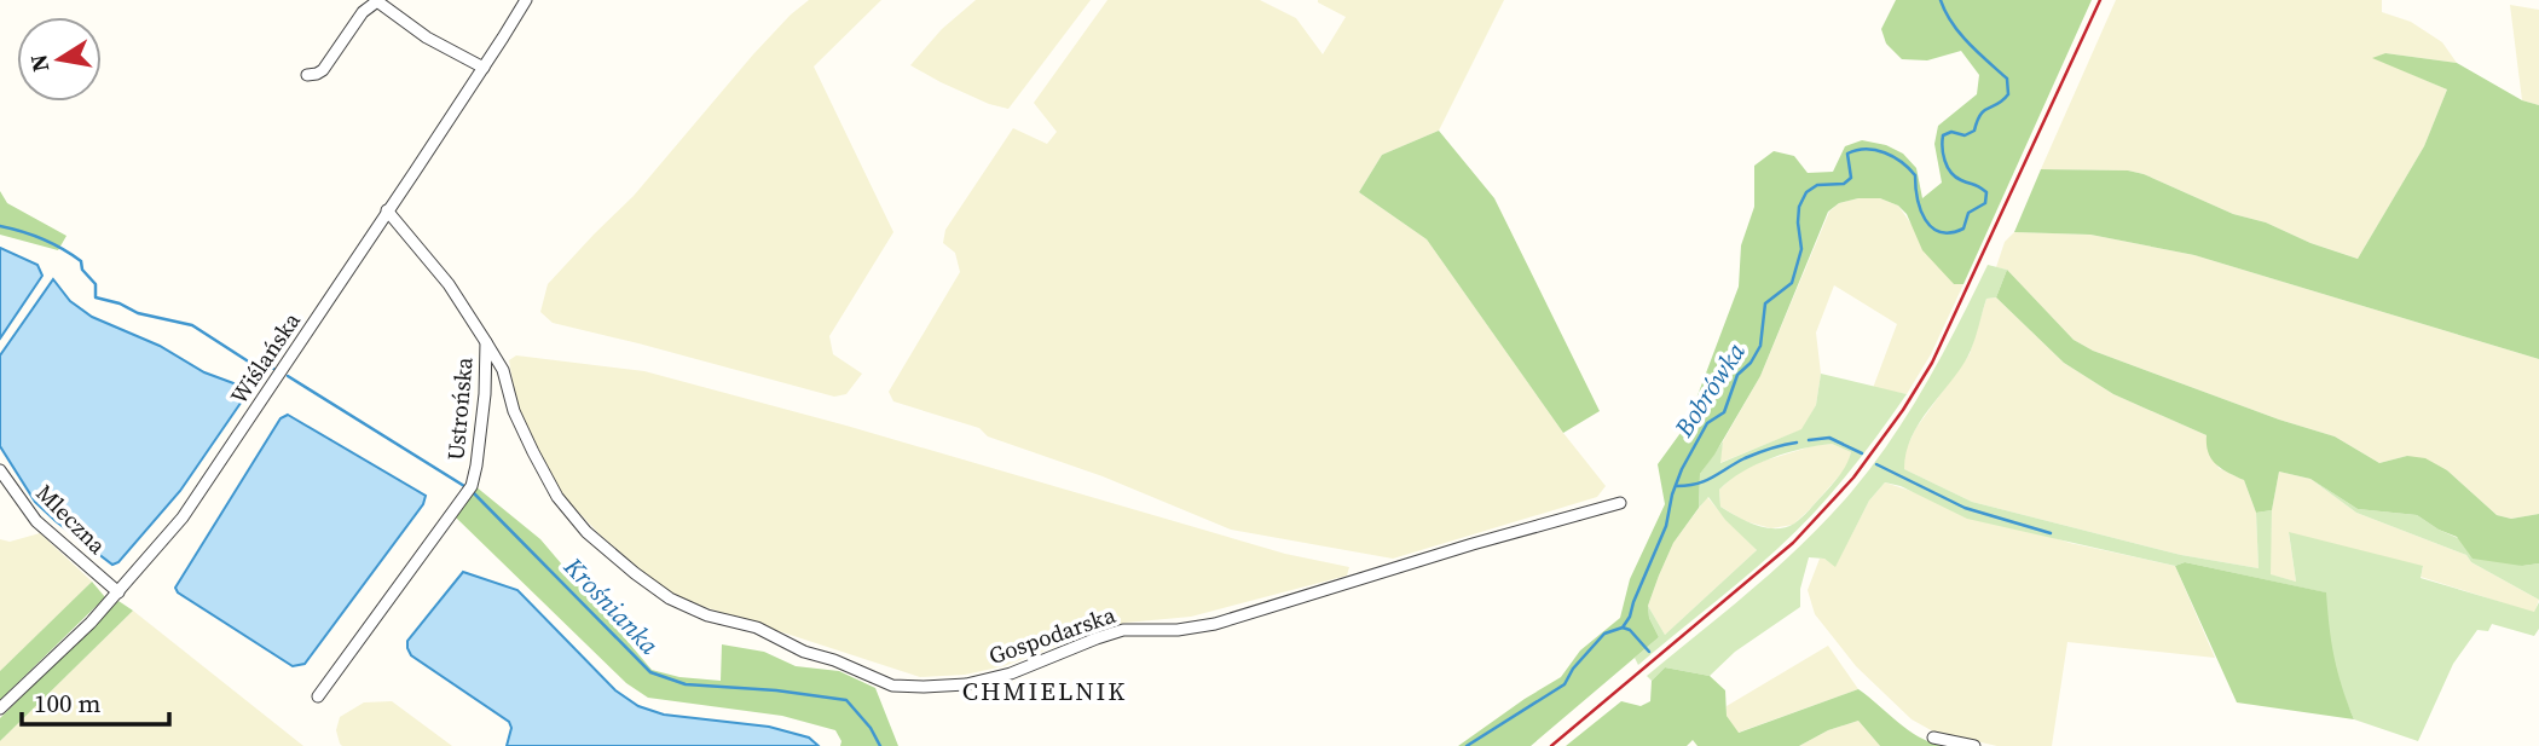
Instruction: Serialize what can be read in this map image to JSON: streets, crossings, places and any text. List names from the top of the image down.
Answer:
{
  "streets": {
    "street": [
      "Wiślańska",
      "Ustrońska",
      "Mleczna",
      "Gospodarska"
    ]
  },
  "crossings": [
    ["Wiślańska", "Ustrońska"],
    ["Wiślańska", "Mleczna"],
    ["Ustrońska", "Gospodarska"]
  ],
  "districts": ["CHMIELNIK"],
  "water": ["Bobrówka", "Krośnianka"],
  "scale_bar": "100 m",
  "north": "left"
}
